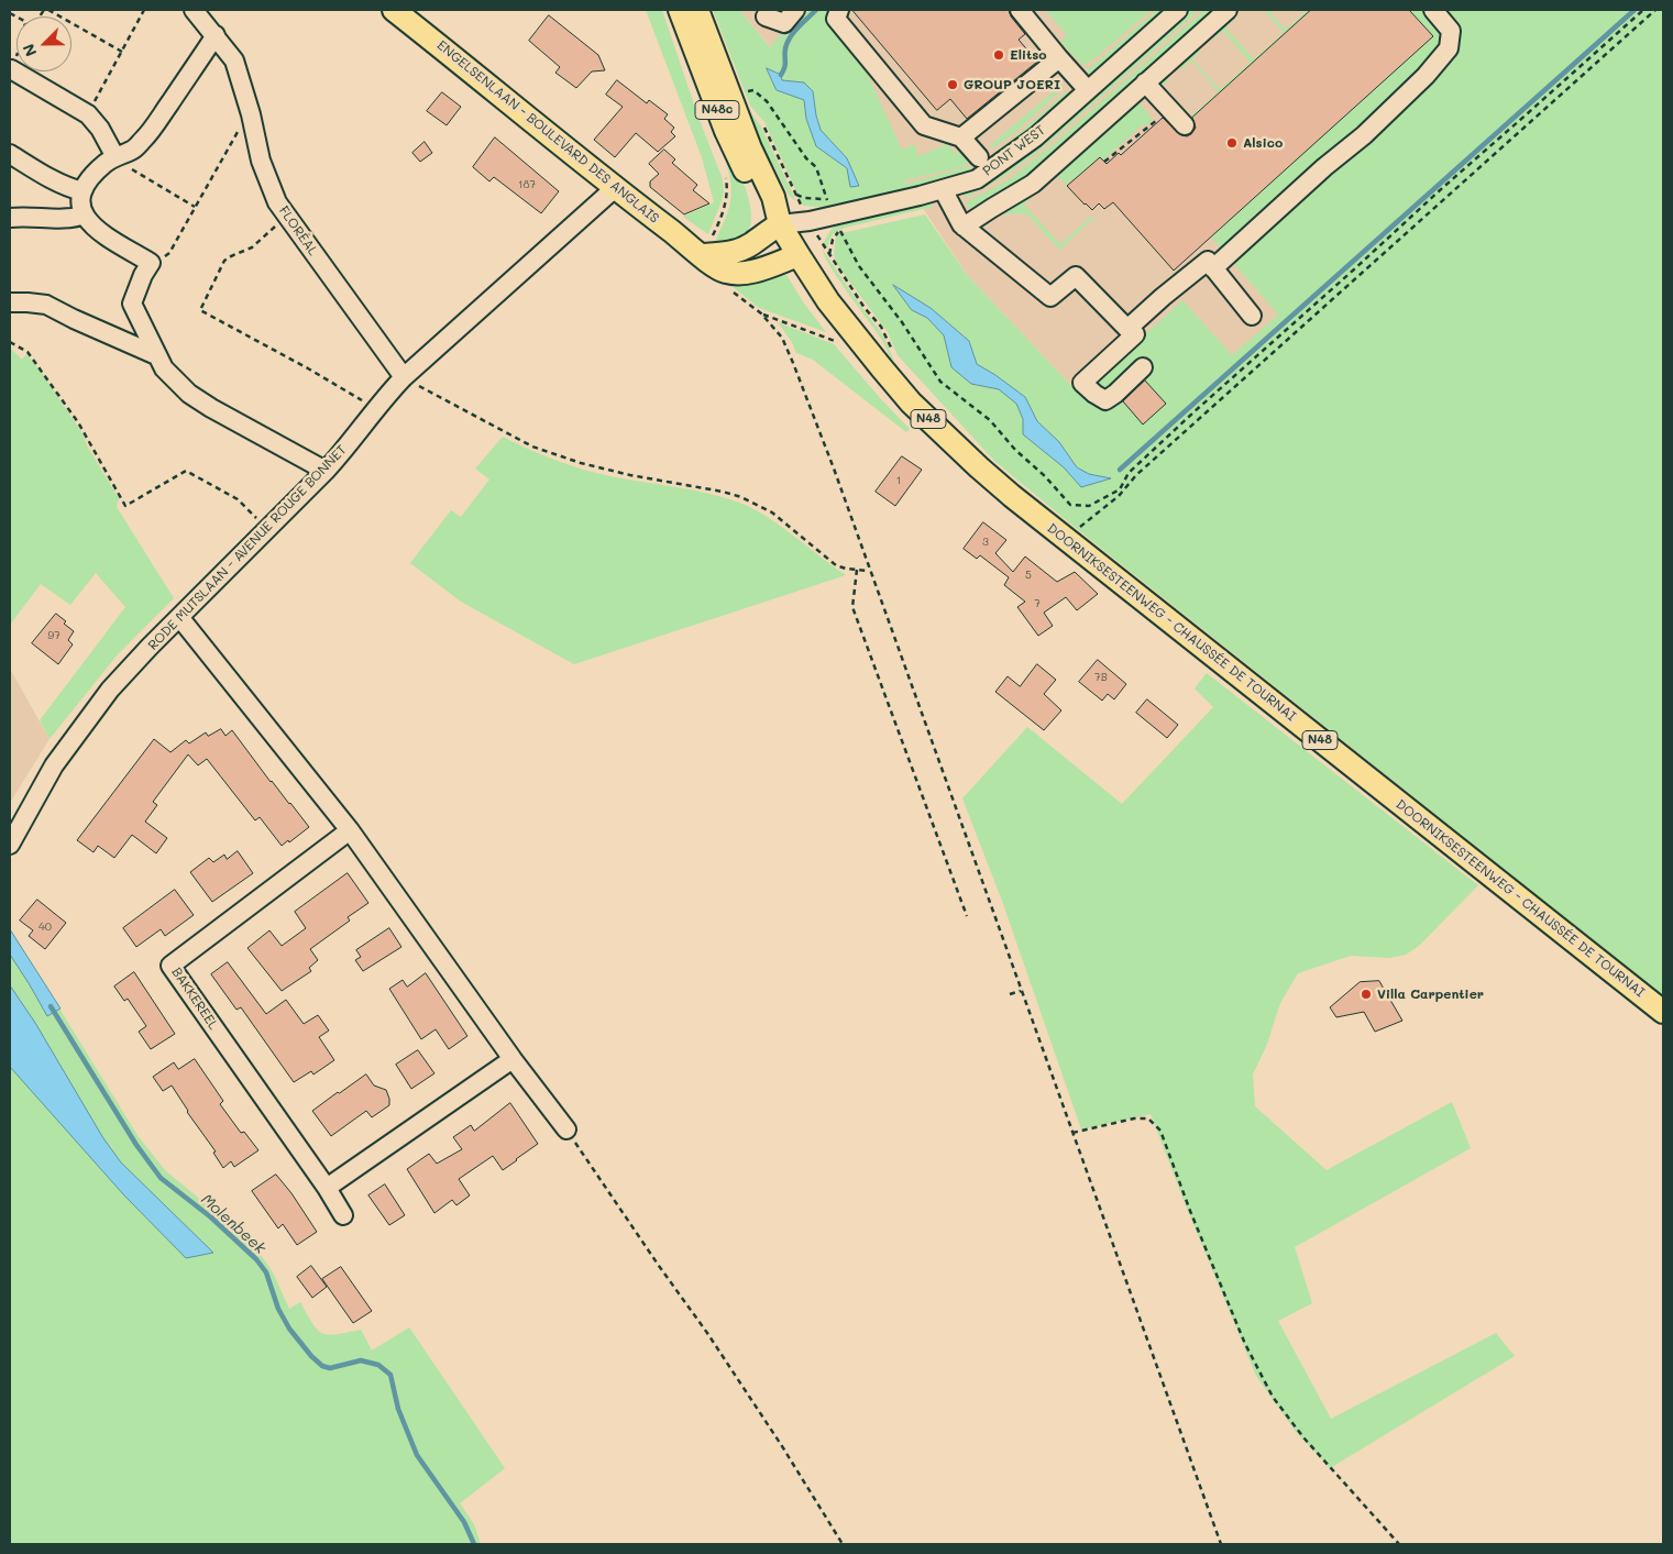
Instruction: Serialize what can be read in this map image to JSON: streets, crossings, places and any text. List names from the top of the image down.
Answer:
{
  "streets": {
    "main road": [
      "N48c",
      "ENGELSENLAAN - BOULEVARD DES ANGLAIS",
      "N48",
      "DOORNIKSESTEENWEG - CHAUSSÉE DE TOURNAI"
    ],
    "street": [
      "PONT WEST",
      "FLORÉAL",
      "RODE MUTSLAAN - AVENUE ROUGE BONNET",
      "BAKKEREEL"
    ]
  },
  "crossings": [
    ["ENGELSENLAAN - BOULEVARD DES ANGLAIS", "RODE MUTSLAAN - AVENUE ROUGE BONNET"],
    ["ENGELSENLAAN - BOULEVARD DES ANGLAIS", "DOORNIKSESTEENWEG - CHAUSSÉE DE TOURNAI"],
    ["PONT WEST", "DOORNIKSESTEENWEG - CHAUSSÉE DE TOURNAI"],
    ["FLORÉAL", "RODE MUTSLAAN - AVENUE ROUGE BONNET"]
  ],
  "water": ["Molenbeek"],
  "places": [
    "Elitso",
    "GROUP JOERI",
    "Alsico",
    "Villa Carpentier"
  ],
  "house_numbers": [
    "187",
    "1",
    "3",
    "5",
    "7",
    "97",
    "7B",
    "40"
  ],
  "north": "bottom left"
}
